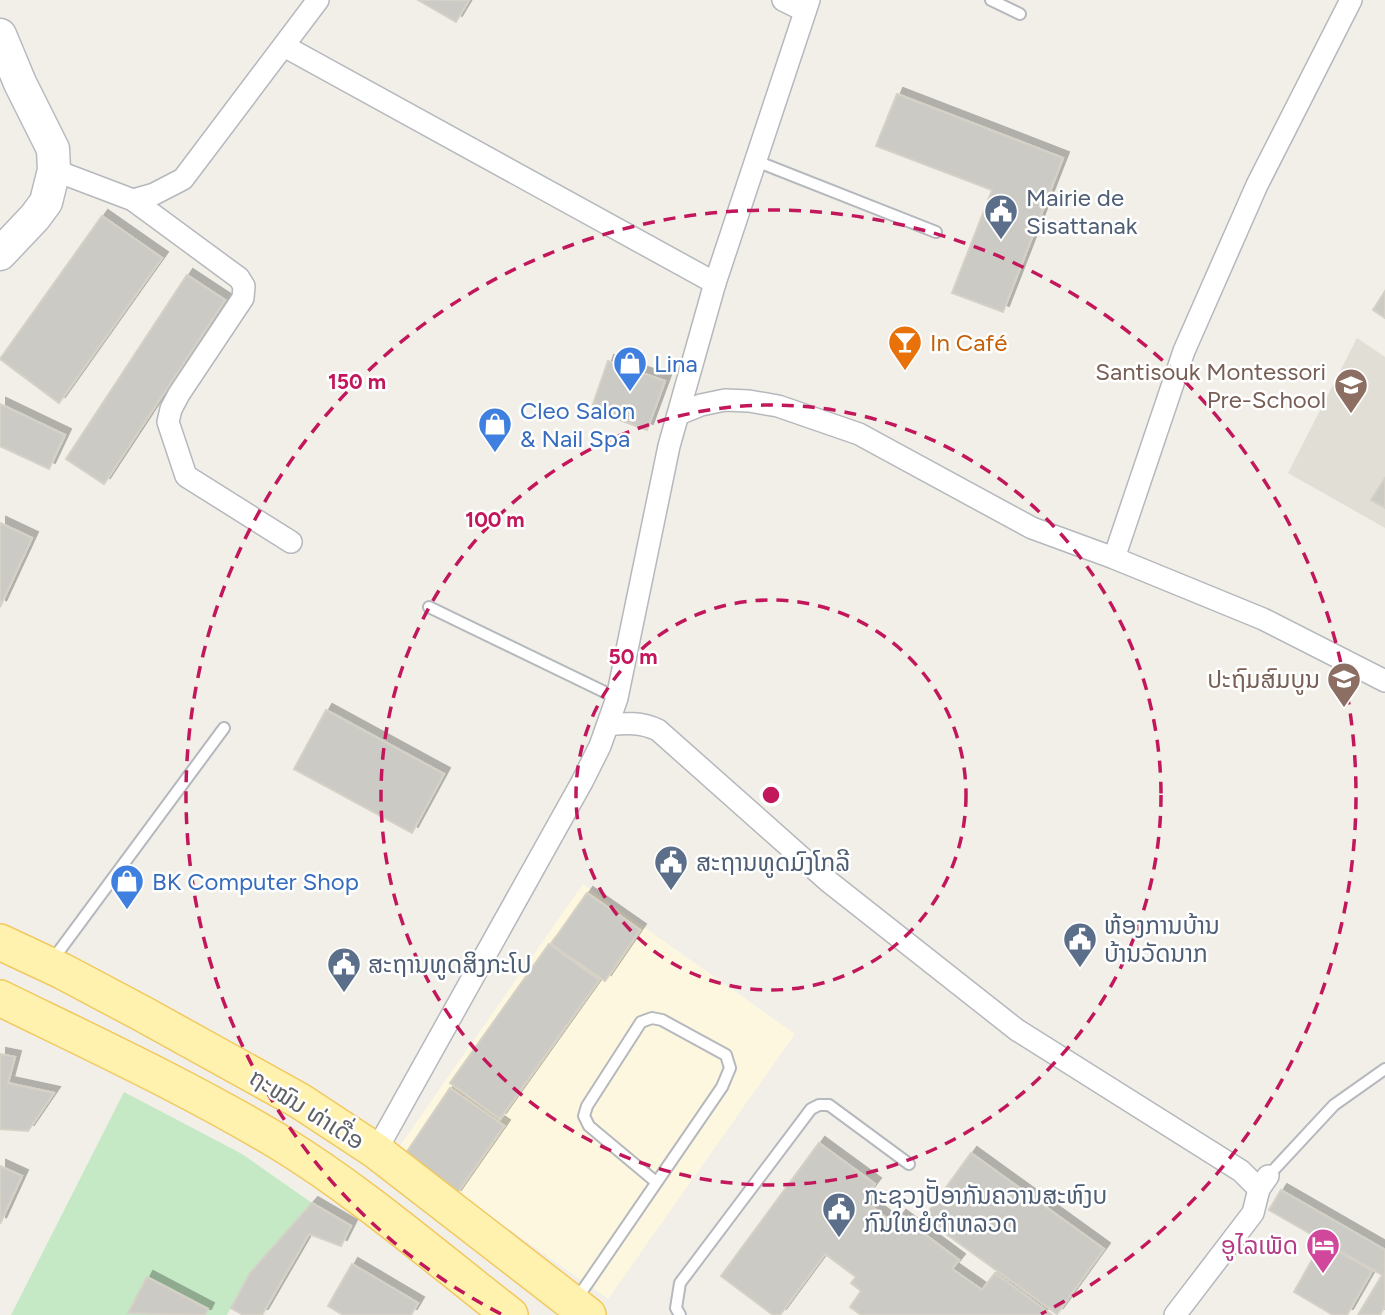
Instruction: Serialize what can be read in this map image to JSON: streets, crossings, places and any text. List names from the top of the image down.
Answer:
{
  "streets": {
    "main road": ["ຖະໝົນ ທ່າເດື່ອ"]
  },
  "places": {
    "public building": [
      "Mairie de Sisattanak",
      "ສະຖານທູດມົງໂກລີ",
      "ຫ້ອງການບ້ານ ບ້ານວັດນາກ",
      "ສະຖານທູດສິງກະໂປ",
      "ກະຊວງປັັອາກັນຄວານສະຫົງບ ກົນໃຫຍໍຕຳຫລວດ"
    ],
    "bar": ["In Café"],
    "shop": ["Lina", "Cleo Salon & Nail Spa", "BK Computer Shop"],
    "school or university": ["Santisouk Montessori Pre-School", "ປະຖົມສົມບູນ"],
    "hotel": ["ອູໄລເພັດ"]
  },
  "rings": ["150 m", "100 m", "50 m"]
}
